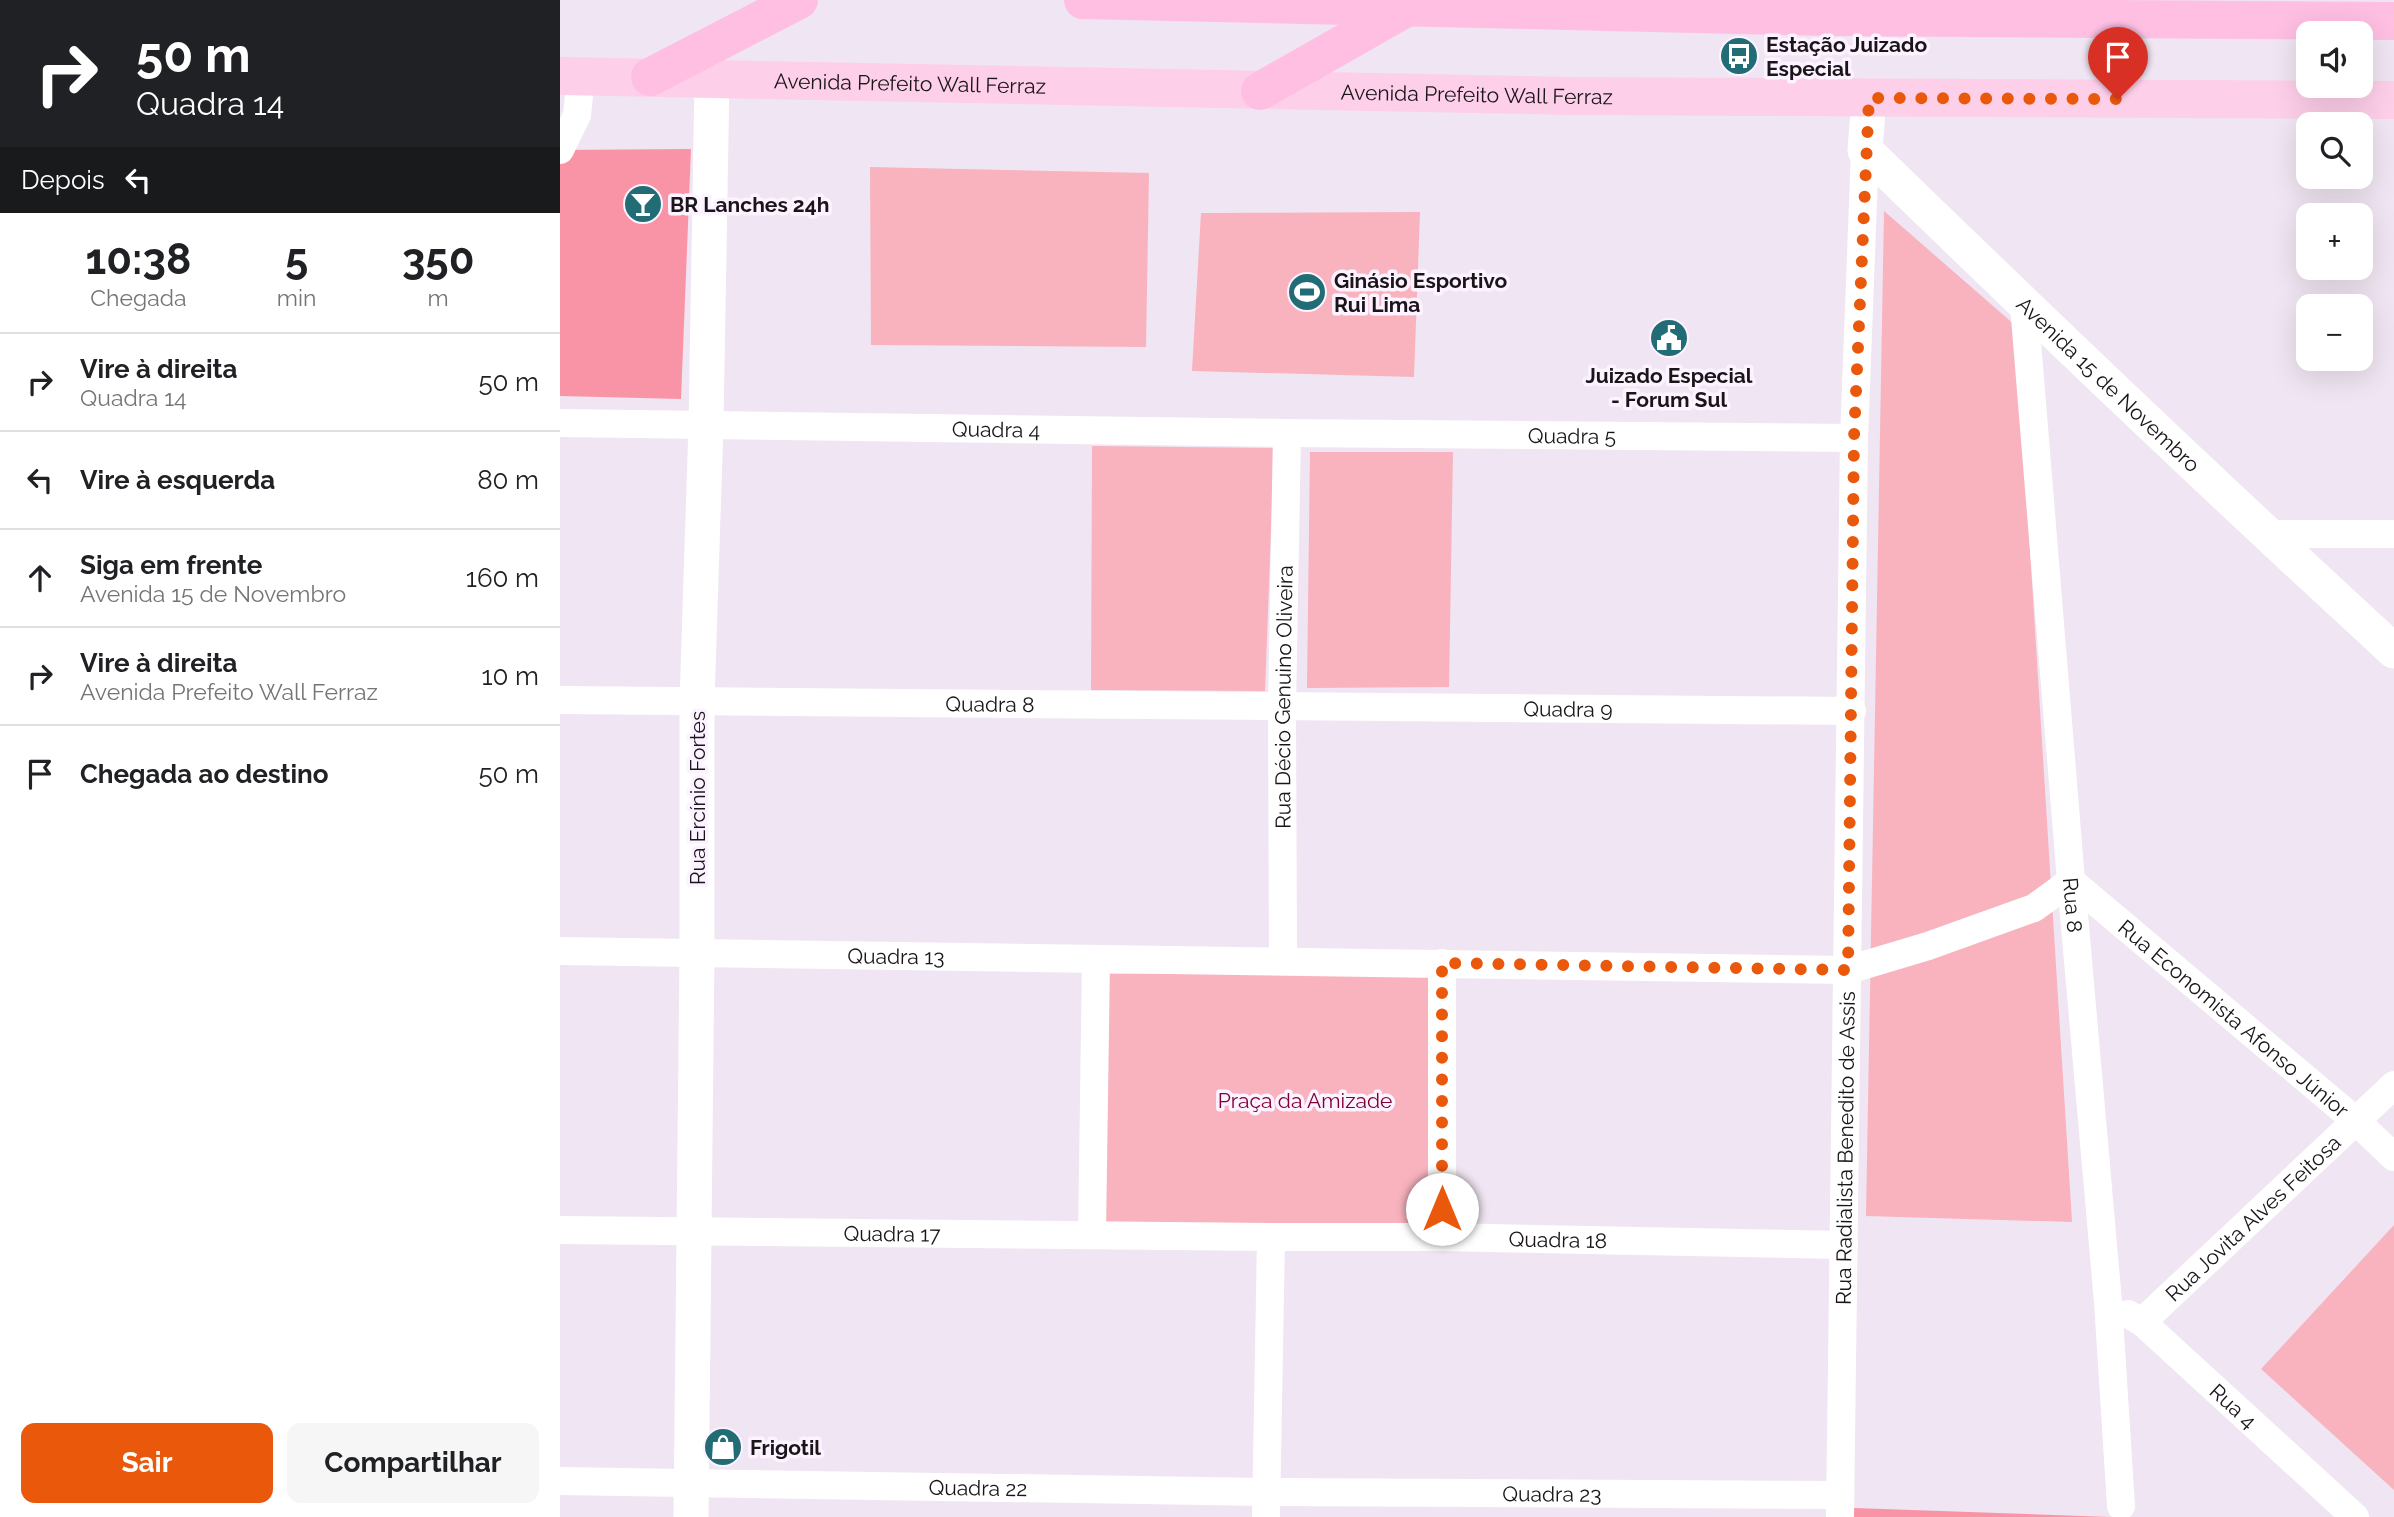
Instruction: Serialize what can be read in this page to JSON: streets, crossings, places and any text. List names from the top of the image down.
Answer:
{
  "streets": {
    "main road": ["Avenida Prefeito Wall Ferraz"],
    "street": [
      "Avenida 15 de Novembro",
      "Quadra 4",
      "Quadra 5",
      "Rua Décio Genuino Oliveira",
      "Quadra 8",
      "Quadra 9",
      "Rua Ercínio Fortes",
      "Rua 8",
      "Quadra 13",
      "Rua Economista Afonso Júnior",
      "Rua Radialista Benedito de Assis",
      "Rua Jovita Alves Feitosa",
      "Quadra 17",
      "Quadra 18",
      "Rua 4",
      "Quadra 22",
      "Quadra 23"
    ]
  },
  "crossings": [
    ["Avenida Prefeito Wall Ferraz", "Rua Ercínio Fortes"],
    ["Avenida 15 de Novembro", "Rua 8"],
    ["Avenida 15 de Novembro", "Rua Radialista Benedito de Assis"],
    ["Quadra 4", "Quadra 5"],
    ["Quadra 4", "Rua Décio Genuino Oliveira"],
    ["Quadra 4", "Rua Ercínio Fortes"],
    ["Quadra 5", "Rua Décio Genuino Oliveira"],
    ["Quadra 5", "Rua Radialista Benedito de Assis"],
    ["Rua Décio Genuino Oliveira", "Quadra 8"],
    ["Rua Décio Genuino Oliveira", "Quadra 9"],
    ["Rua Décio Genuino Oliveira", "Quadra 13"],
    ["Quadra 8", "Quadra 9"],
    ["Quadra 8", "Rua Ercínio Fortes"],
    ["Quadra 9", "Rua Radialista Benedito de Assis"],
    ["Rua Ercínio Fortes", "Quadra 13"],
    ["Rua Ercínio Fortes", "Quadra 17"],
    ["Rua Ercínio Fortes", "Quadra 22"],
    ["Rua 8", "Quadra 13"],
    ["Rua 8", "Rua Economista Afonso Júnior"],
    ["Rua 8", "Rua 4"],
    ["Quadra 13", "Rua Economista Afonso Júnior"],
    ["Quadra 13", "Rua Radialista Benedito de Assis"],
    ["Rua Economista Afonso Júnior", "Rua Jovita Alves Feitosa"],
    ["Rua Radialista Benedito de Assis", "Quadra 18"],
    ["Rua Radialista Benedito de Assis", "Quadra 23"],
    ["Rua Jovita Alves Feitosa", "Rua 4"],
    ["Quadra 17", "Quadra 18"],
    ["Quadra 22", "Quadra 23"]
  ],
  "parks": ["Praça da Amizade"],
  "places": {
    "bus stop": ["Estação Juizado Especial"],
    "bar": ["BR Lanches 24h"],
    "sports": ["Ginásio Esportivo Rui Lima"],
    "public building": ["Juizado Especial - Forum Sul"],
    "shop": ["Frigotil"]
  },
  "page": {
    "turn": ["50 m", "Quadra 14"],
    "map_buttons": ["+", "−"],
    "then": "Depois",
    "eta": [
      "10:38",
      "Chegada",
      "5",
      "min",
      "350",
      "m"
    ],
    "list": [
      {
        "name": "Vire à direita",
        "note": "Quadra 14",
        "value": "50 m"
      },
      {
        "name": "Vire à esquerda",
        "value": "80 m"
      },
      {
        "name": "Siga em frente",
        "note": "Avenida 15 de Novembro",
        "value": "160 m"
      },
      {
        "name": "Vire à direita",
        "note": "Avenida Prefeito Wall Ferraz",
        "value": "10 m"
      },
      {
        "name": "Chegada ao destino",
        "value": "50 m"
      }
    ],
    "buttons": ["Sair", "Compartilhar"]
  }
}
